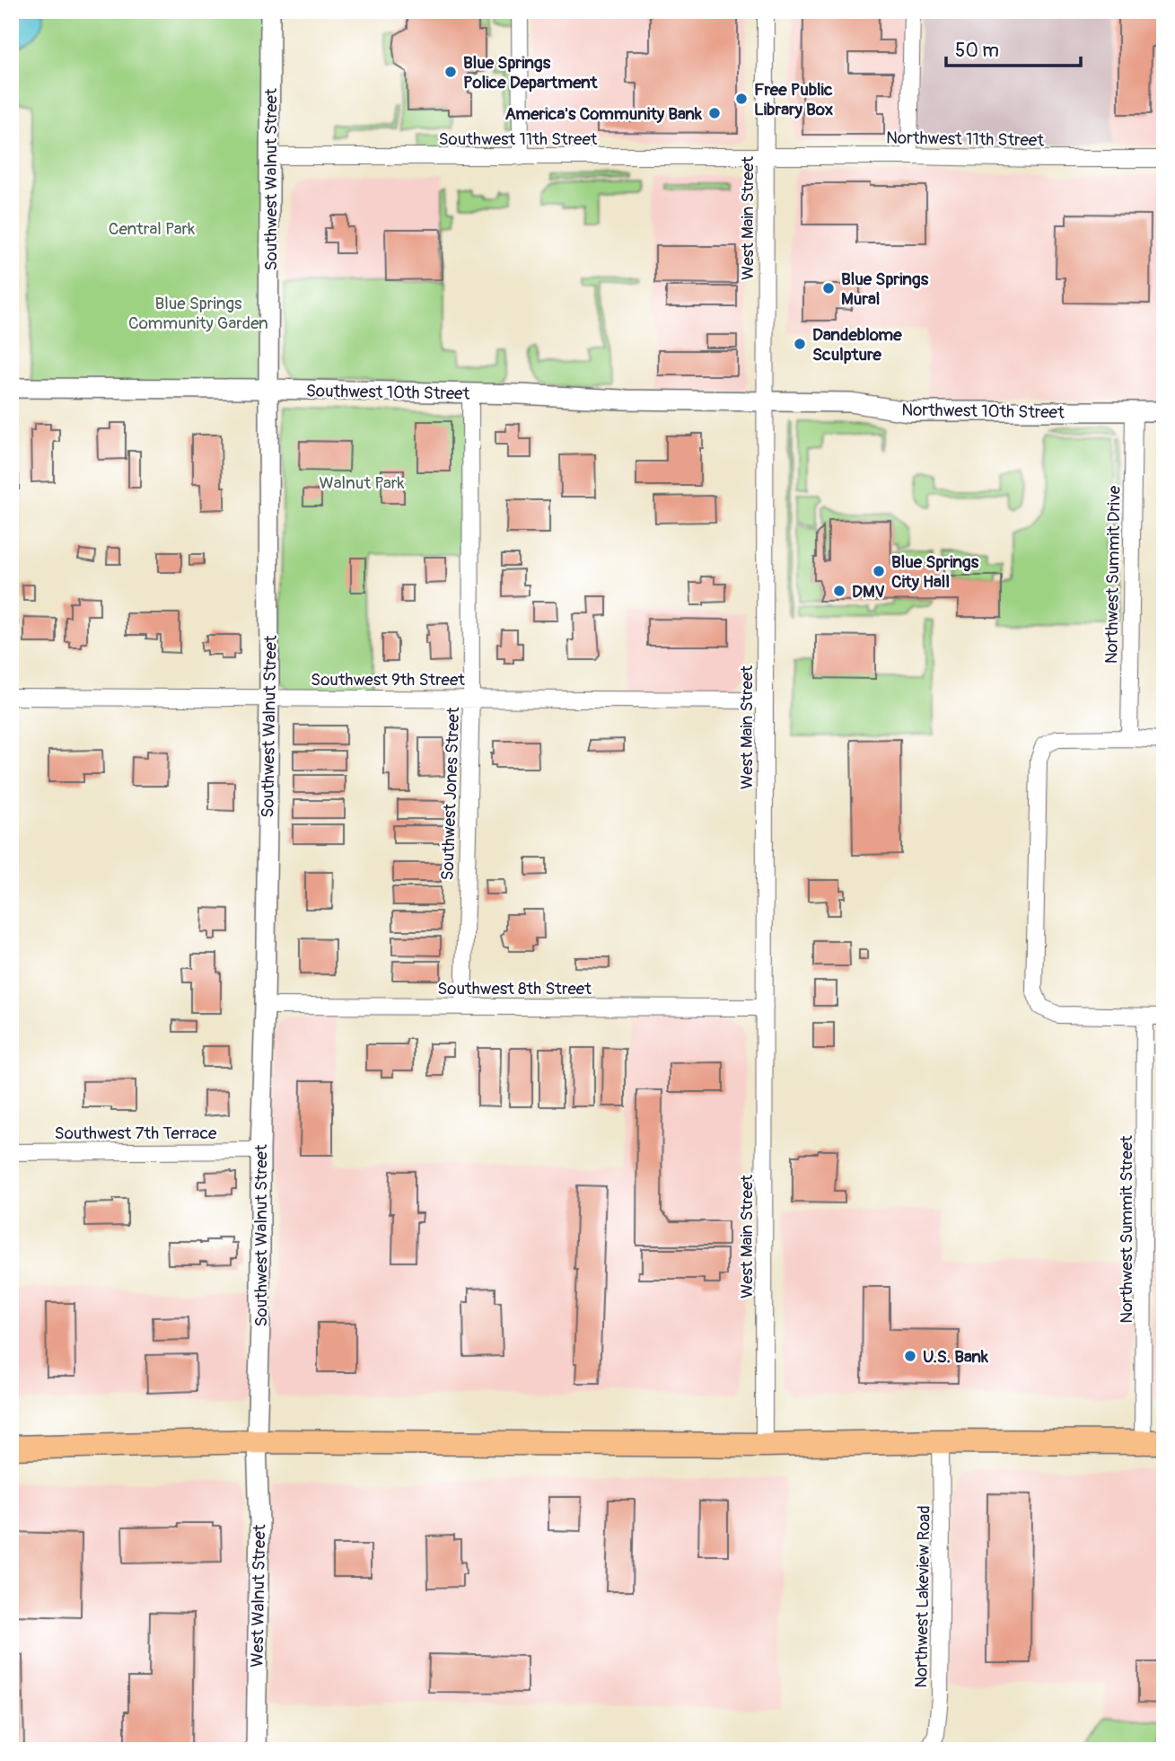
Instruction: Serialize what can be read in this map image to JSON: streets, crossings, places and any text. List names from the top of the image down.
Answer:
{
  "streets": {
    "street": [
      "Southwest 11th Street",
      "Northwest 11th Street",
      "Southwest Walnut Street",
      "West Main Street",
      "Southwest 10th Street",
      "Northwest 10th Street",
      "Northwest Summit Drive",
      "Southwest 9th Street",
      "Southwest Jones Street",
      "Southwest 8th Street",
      "Southwest 7th Terrace",
      "Northwest Summit Street",
      "West Walnut Street",
      "Northwest Lakeview Road"
    ]
  },
  "crossings": [
    ["Southwest 11th Street", "Northwest 11th Street"],
    ["Southwest 11th Street", "Southwest Walnut Street"],
    ["Southwest 11th Street", "West Main Street"],
    ["Northwest 11th Street", "West Main Street"],
    ["Southwest Walnut Street", "Southwest 10th Street"],
    ["Southwest Walnut Street", "Southwest 9th Street"],
    ["Southwest Walnut Street", "Southwest 8th Street"],
    ["Southwest Walnut Street", "Southwest 7th Terrace"],
    ["Southwest Walnut Street", "West Walnut Street"],
    ["West Main Street", "Southwest 10th Street"],
    ["West Main Street", "Northwest 10th Street"],
    ["West Main Street", "Southwest 9th Street"],
    ["West Main Street", "Southwest 8th Street"],
    ["Southwest 10th Street", "Northwest 10th Street"],
    ["Southwest 10th Street", "Southwest Jones Street"],
    ["Northwest 10th Street", "Northwest Summit Drive"],
    ["Southwest 9th Street", "Southwest Jones Street"],
    ["Southwest Jones Street", "Southwest 8th Street"]
  ],
  "parks": ["Central Park", "Blue Springs Community Garden", "Walnut Park"],
  "places": [
    "Blue Springs Police Department",
    "Free Public Library Box",
    "America's Community Bank",
    "Blue Springs Mural",
    "Dandeblome Sculpture",
    "Blue Springs City Hall",
    "DMV",
    "U.S. Bank"
  ],
  "scale_bar": "50 m"
}
